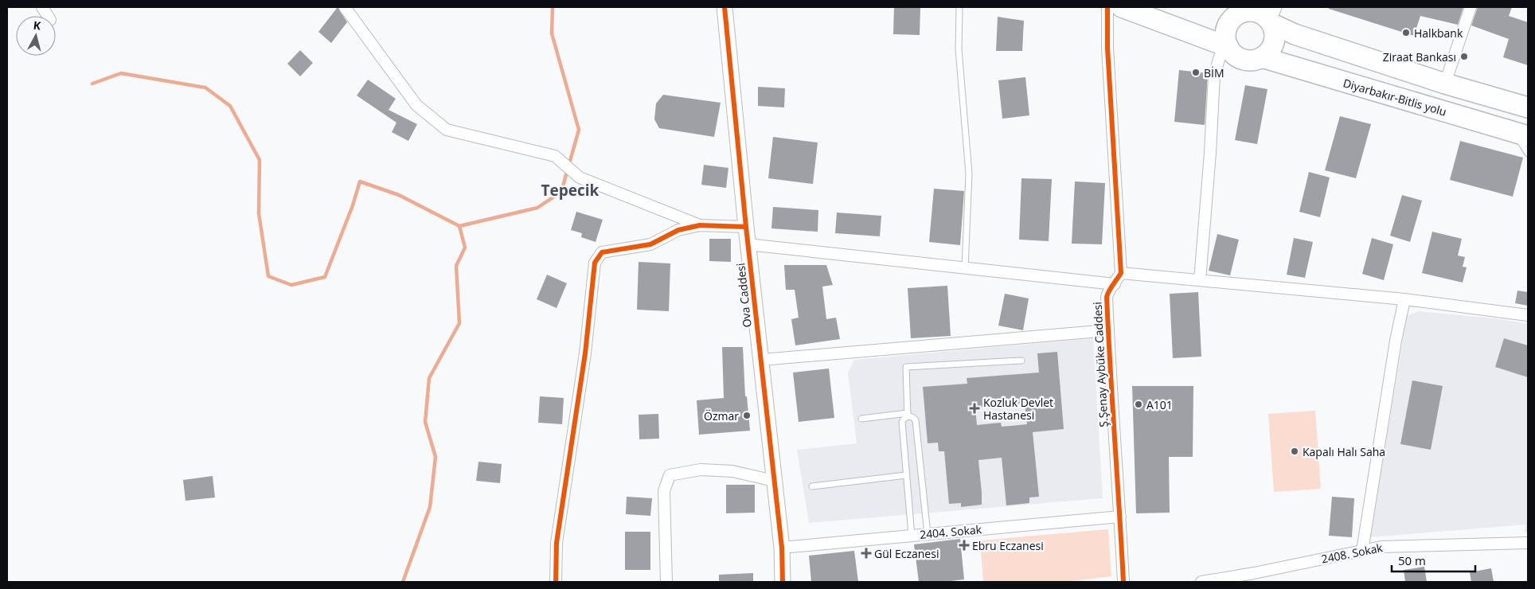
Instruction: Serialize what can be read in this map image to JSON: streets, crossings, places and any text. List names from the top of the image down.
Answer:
{
  "streets": {
    "highway": ["Diyarbakır-Bitlis yolu"],
    "street": [
      "Ova Caddesi",
      "Ş.Şenay Aybüke Caddesi",
      "2404. Sokak",
      "2408. Sokak"
    ]
  },
  "crossings": [
    ["Ova Caddesi", "2404. Sokak"],
    ["Ş.Şenay Aybüke Caddesi", "2404. Sokak"]
  ],
  "districts": ["Tepecik"],
  "places": {
    "other": [
      "Halkbank",
      "Ziraat Bankası",
      "BİM",
      "A101",
      "Özmar",
      "Kapalı Halı Saha"
    ],
    "health": ["Kozluk Devlet Hastanesi", "Ebru Eczanesi", "Gül Eczanesi"]
  },
  "scale_bar": "50 m",
  "north": "top"
}
